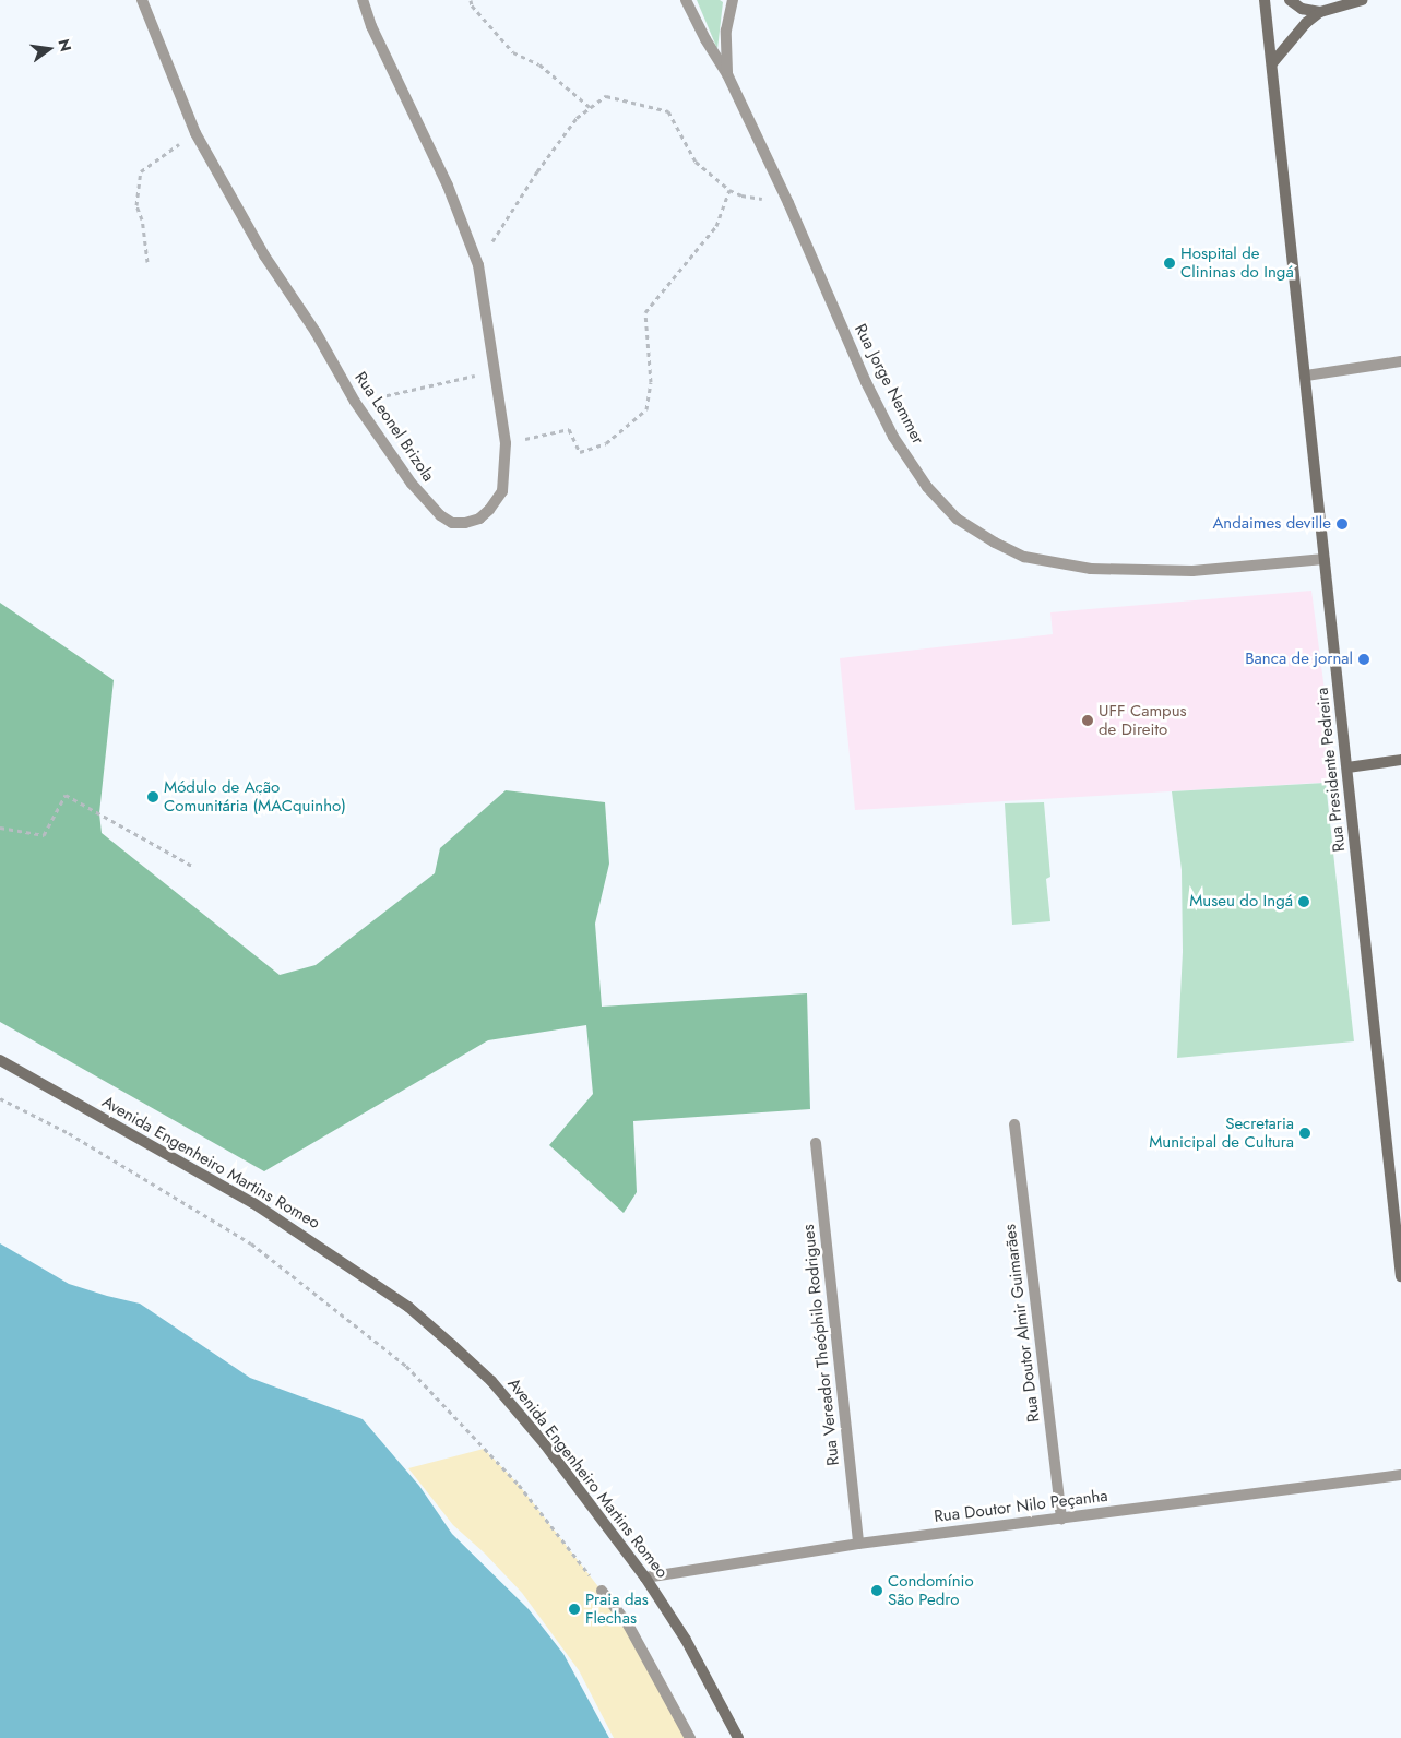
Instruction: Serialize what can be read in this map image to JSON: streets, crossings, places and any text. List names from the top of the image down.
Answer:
{
  "streets": {
    "street": [
      "Rua Jorge Nemmer",
      "Rua Leonel Brizola",
      "Rua Presidente Pedreira",
      "Avenida Engenheiro Martins Romeo",
      "Rua Doutor Almir Guimarães",
      "Rua Vereador Theóphilo Rodrigues",
      "Rua Doutor Nilo Peçanha"
    ]
  },
  "crossings": [
    ["Rua Jorge Nemmer", "Rua Presidente Pedreira"],
    ["Avenida Engenheiro Martins Romeo", "Rua Doutor Nilo Peçanha"],
    ["Rua Doutor Almir Guimarães", "Rua Doutor Nilo Peçanha"],
    ["Rua Vereador Theóphilo Rodrigues", "Rua Doutor Nilo Peçanha"]
  ],
  "places": [
    "Hospital de Clininas do Ingá",
    "Andaimes deville",
    "Banca de jornal",
    "UFF Campus de Direito",
    "Módulo de Ação Comunitária (MACquinho)",
    "Museu do Ingá",
    "Secretaria Municipal de Cultura",
    "Condomínio São Pedro",
    "Praia das Flechas"
  ],
  "north": "right"
}
